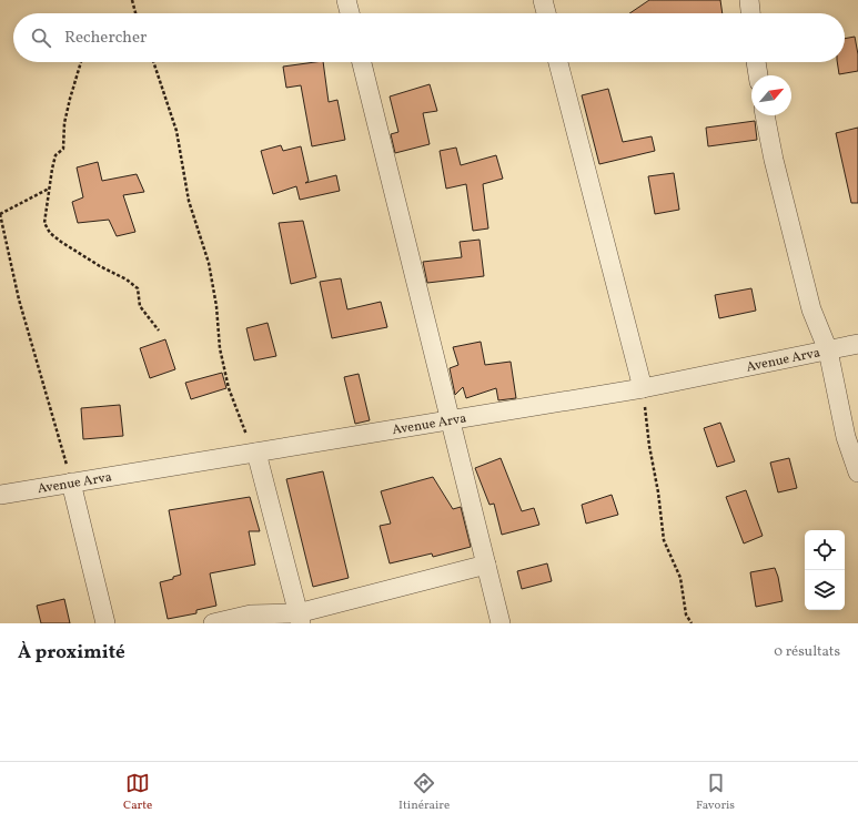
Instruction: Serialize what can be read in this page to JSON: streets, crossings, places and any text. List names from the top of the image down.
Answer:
{
  "streets": {
    "street": ["Avenue Arva"]
  },
  "north": "top right",
  "page": {
    "search": "Rechercher",
    "heading": ["À proximité", "0 résultats"],
    "nav": ["Carte", "Itinéraire", "Favoris"]
  }
}
